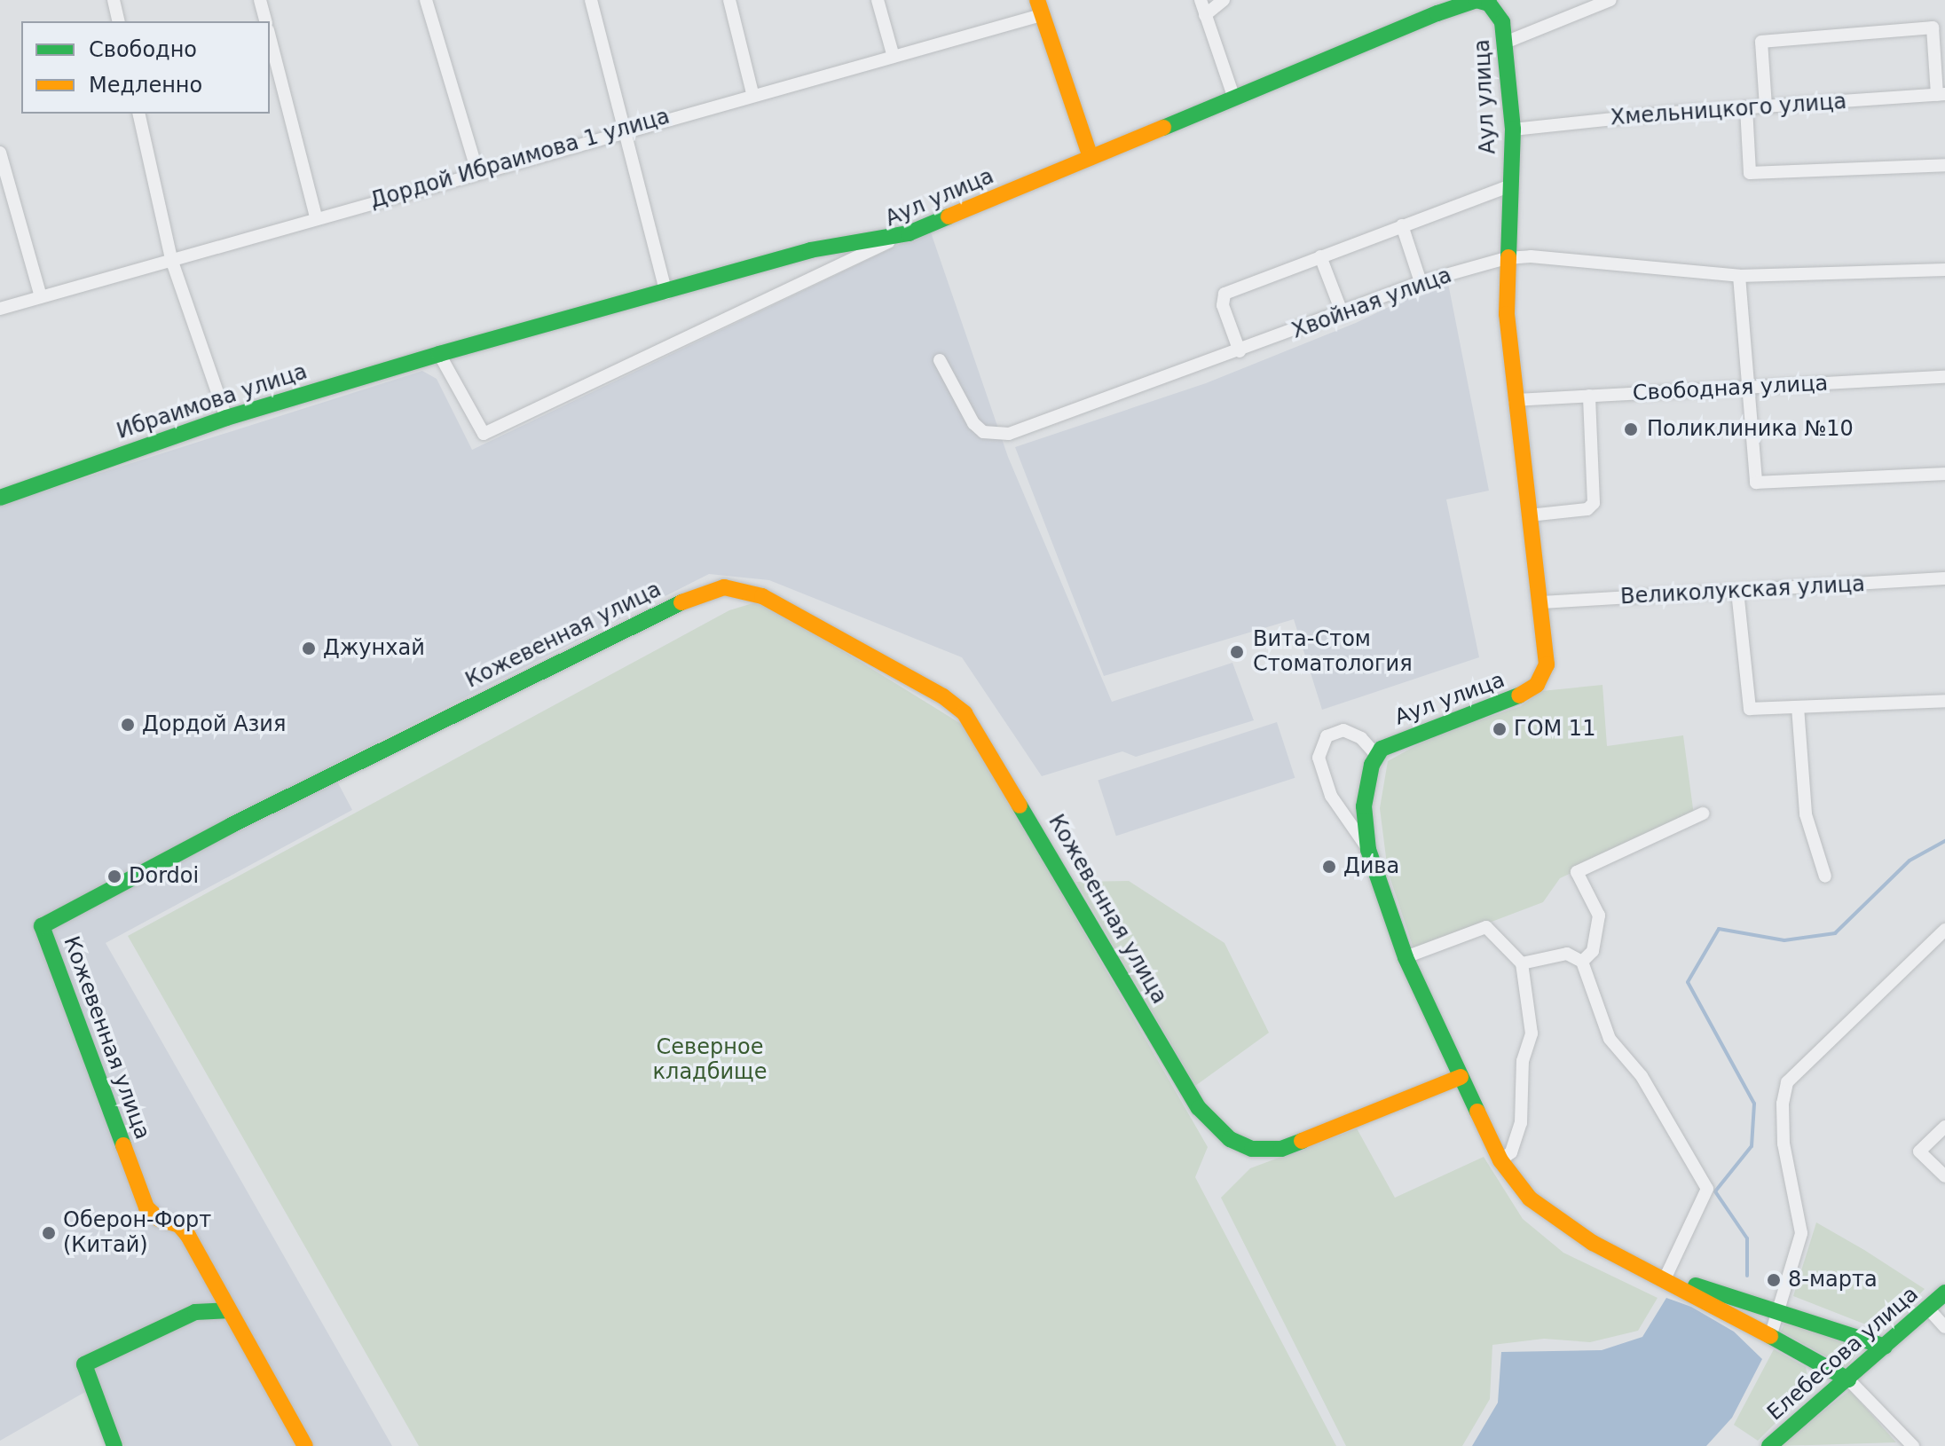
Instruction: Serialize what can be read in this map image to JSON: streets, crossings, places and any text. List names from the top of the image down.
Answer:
{
  "streets": {
    "main road": [
      "Аул улица",
      "Ибраимова улица",
      "Кожевенная улица",
      "Елебесова улица"
    ],
    "street": [
      "Хмельницкого улица",
      "Дордой Ибраимова 1 улица",
      "Хвойная улица",
      "Свободная улица",
      "Великолукская улица"
    ]
  },
  "crossings": [
    ["Аул улица", "Хмельницкого улица"],
    ["Аул улица", "Хвойная улица"],
    ["Аул улица", "Свободная улица"],
    ["Аул улица", "Ибраимова улица"],
    ["Аул улица", "Великолукская улица"]
  ],
  "parks": ["Северное кладбище"],
  "places": [
    "Поликлиника №10",
    "Джунхай",
    "Вита-Стом Стоматология",
    "Дордой Азия",
    "ГОМ 11",
    "Дива",
    "Dordoi",
    "Оберон-Форт (Китай)",
    "8-марта"
  ],
  "legend": ["Свободно", "Медленно"]
}
